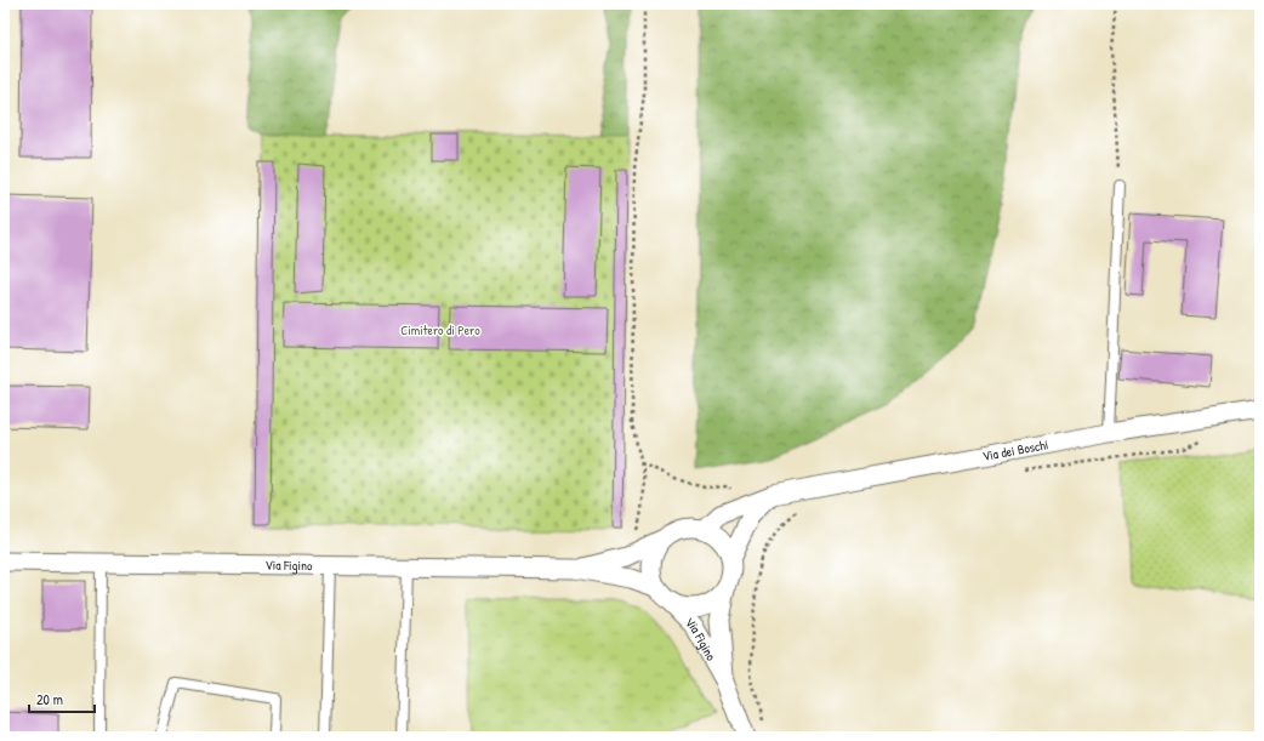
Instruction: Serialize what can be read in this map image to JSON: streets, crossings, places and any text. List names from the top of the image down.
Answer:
{
  "streets": {
    "street": ["Via dei Boschi", "Via Figino"]
  },
  "crossings": [
    ["Via dei Boschi", "Via Figino"]
  ],
  "parks": ["Cimitero di Pero"],
  "scale_bar": "20 m"
}
